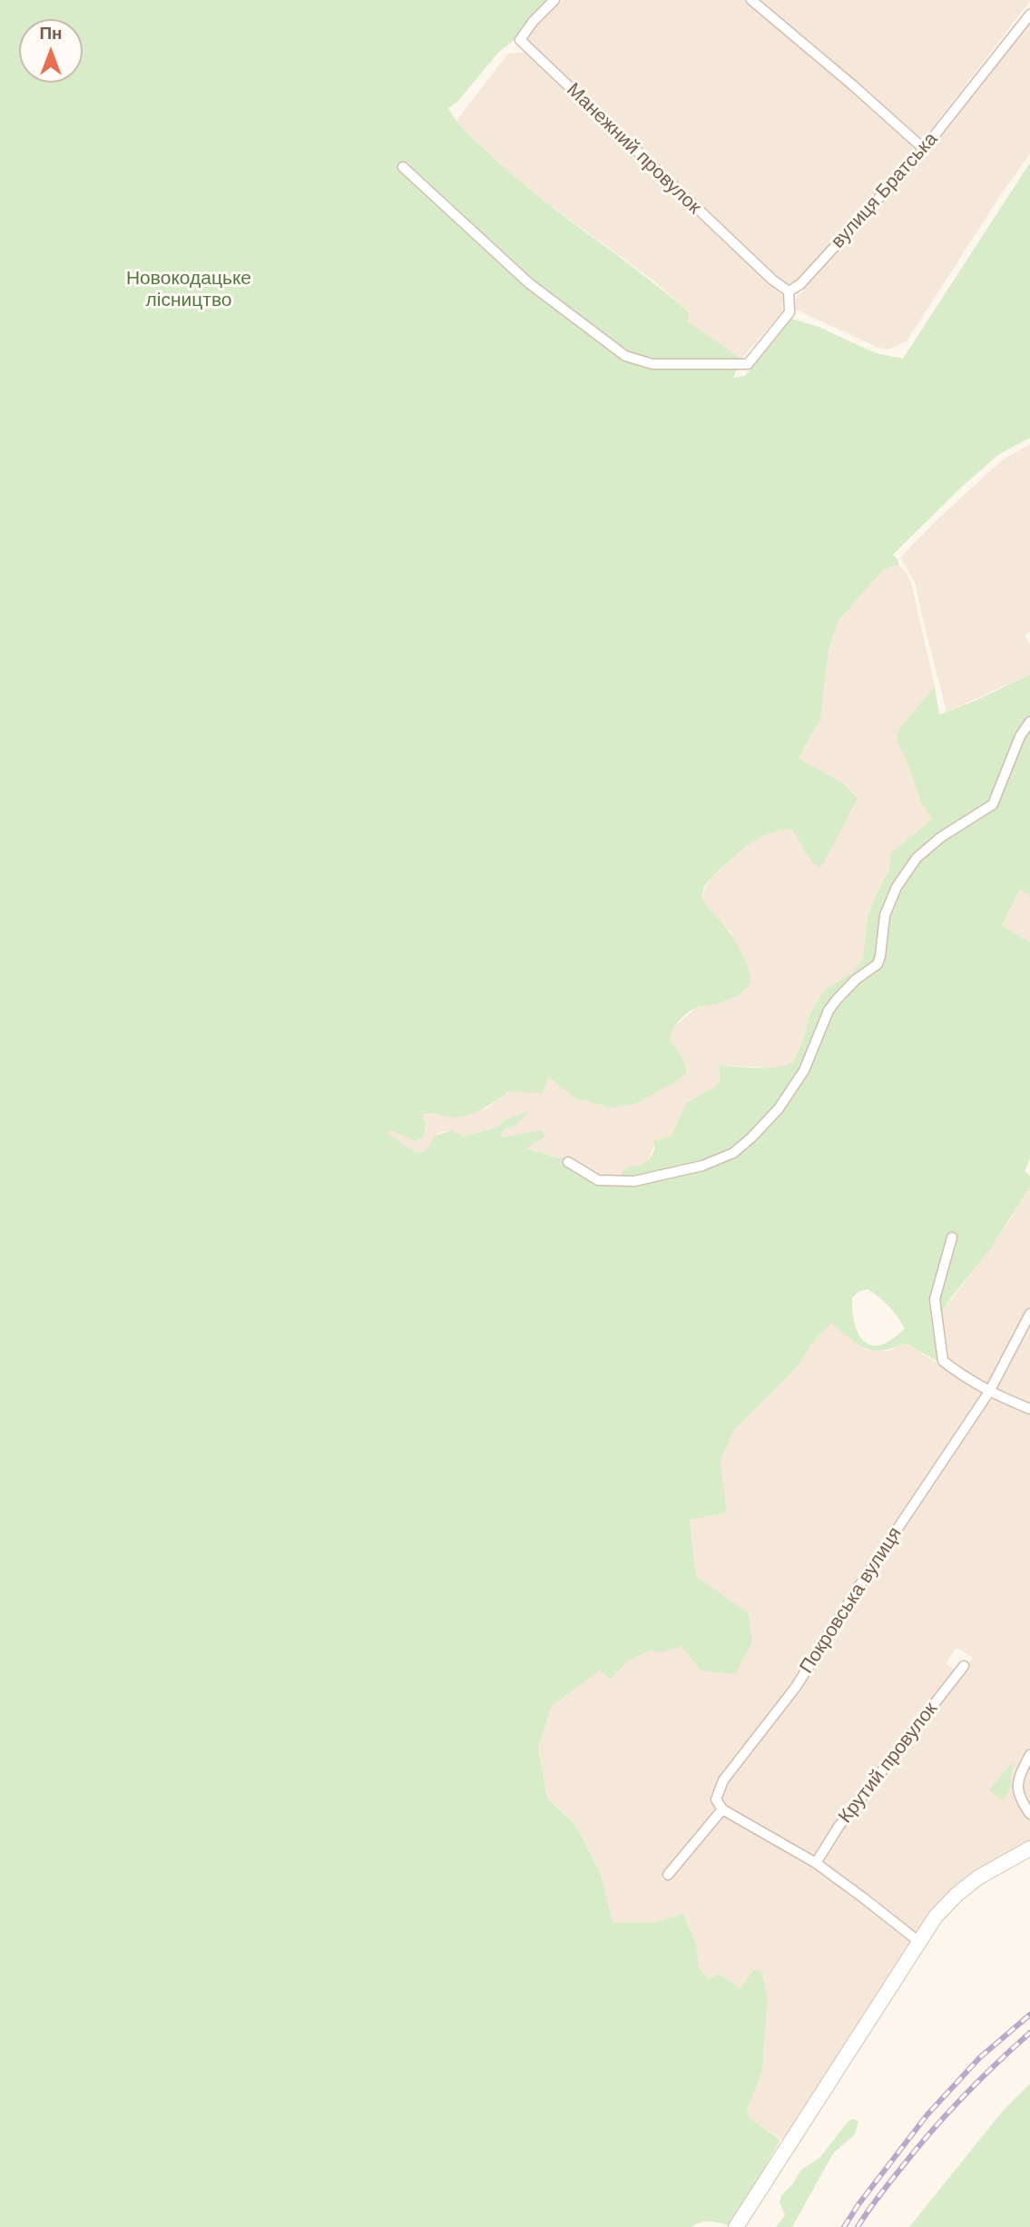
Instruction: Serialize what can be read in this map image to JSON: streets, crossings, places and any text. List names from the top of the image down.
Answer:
{
  "streets": {
    "street": [
      "Манежний провулок",
      "вулиця Братська",
      "Покровська вулиця",
      "Крутий провулок"
    ]
  },
  "crossings": [
    ["Манежний провулок", "вулиця Братська"]
  ],
  "parks": ["Новокодацьке лісництво"],
  "north": "top"
}
